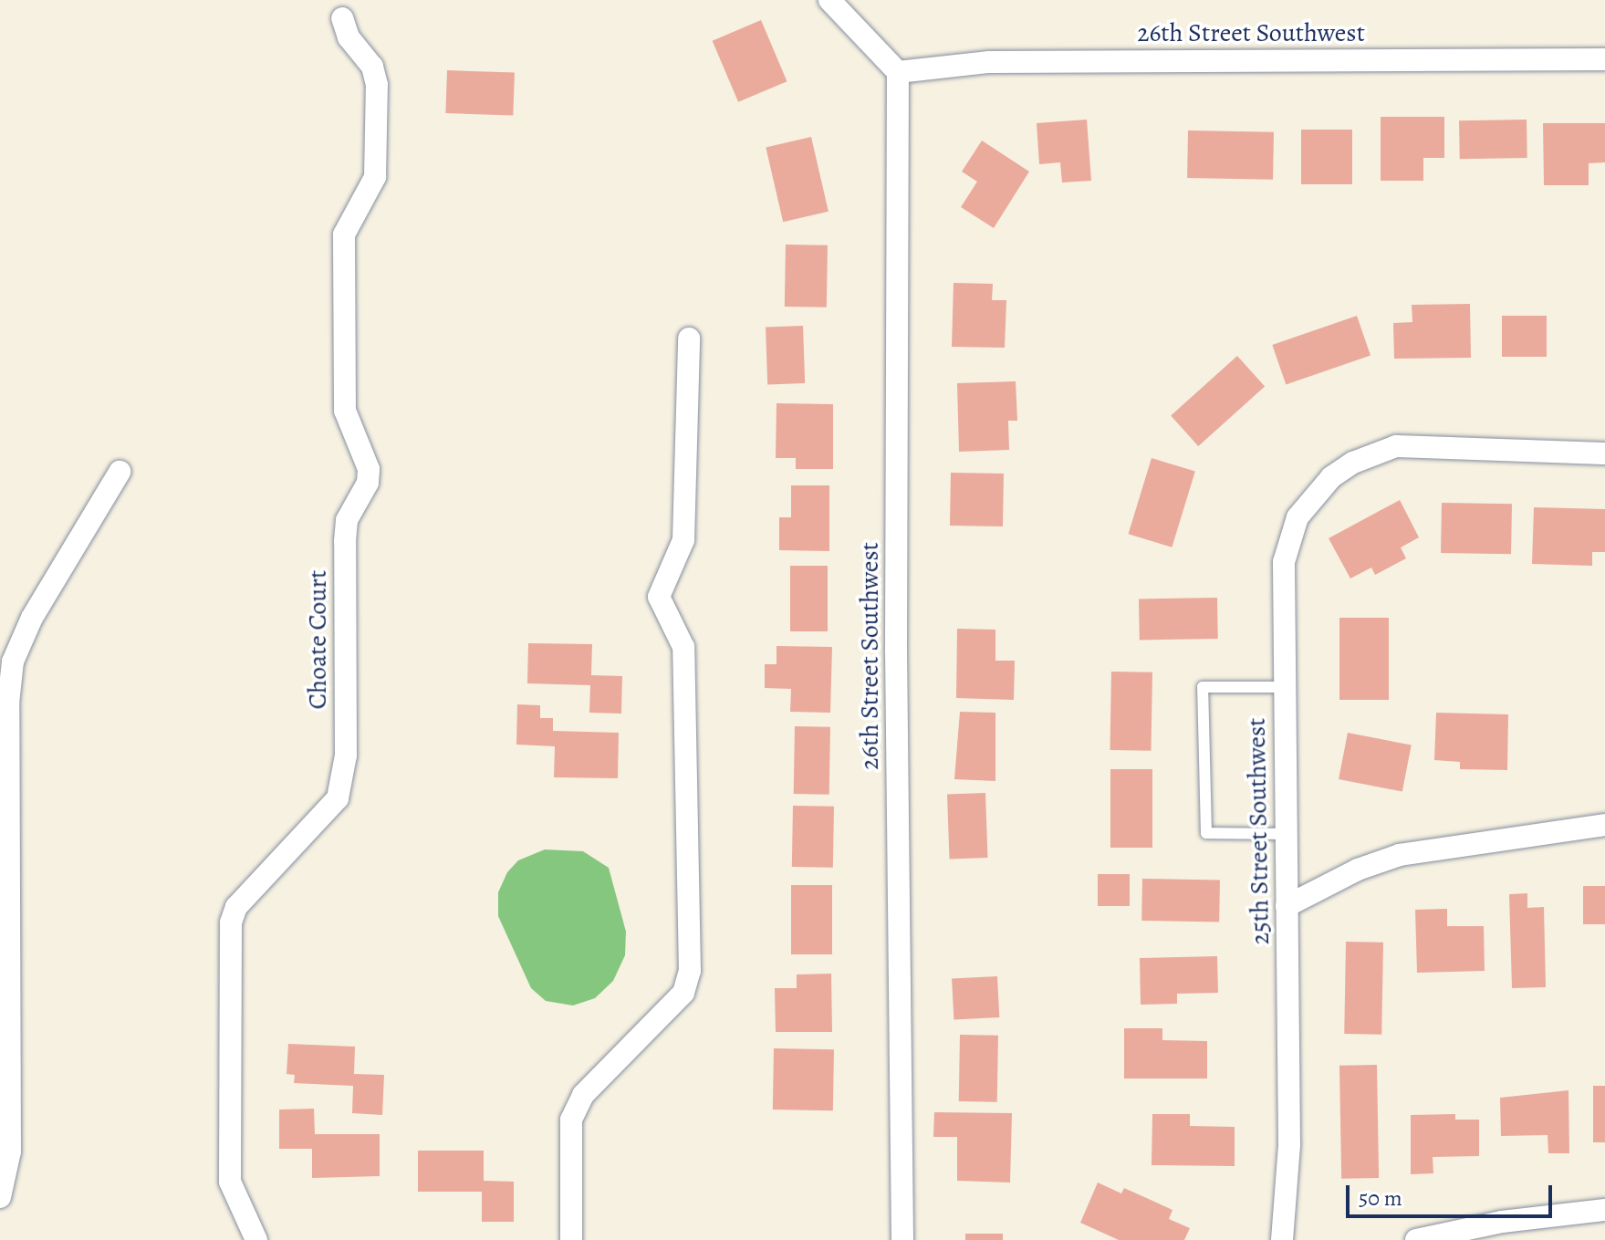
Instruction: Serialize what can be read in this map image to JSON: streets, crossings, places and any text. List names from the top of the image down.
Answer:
{
  "streets": {
    "street": ["26th Street Southwest", "Choate Court", "25th Street Southwest"]
  },
  "scale_bar": "50 m"
}
